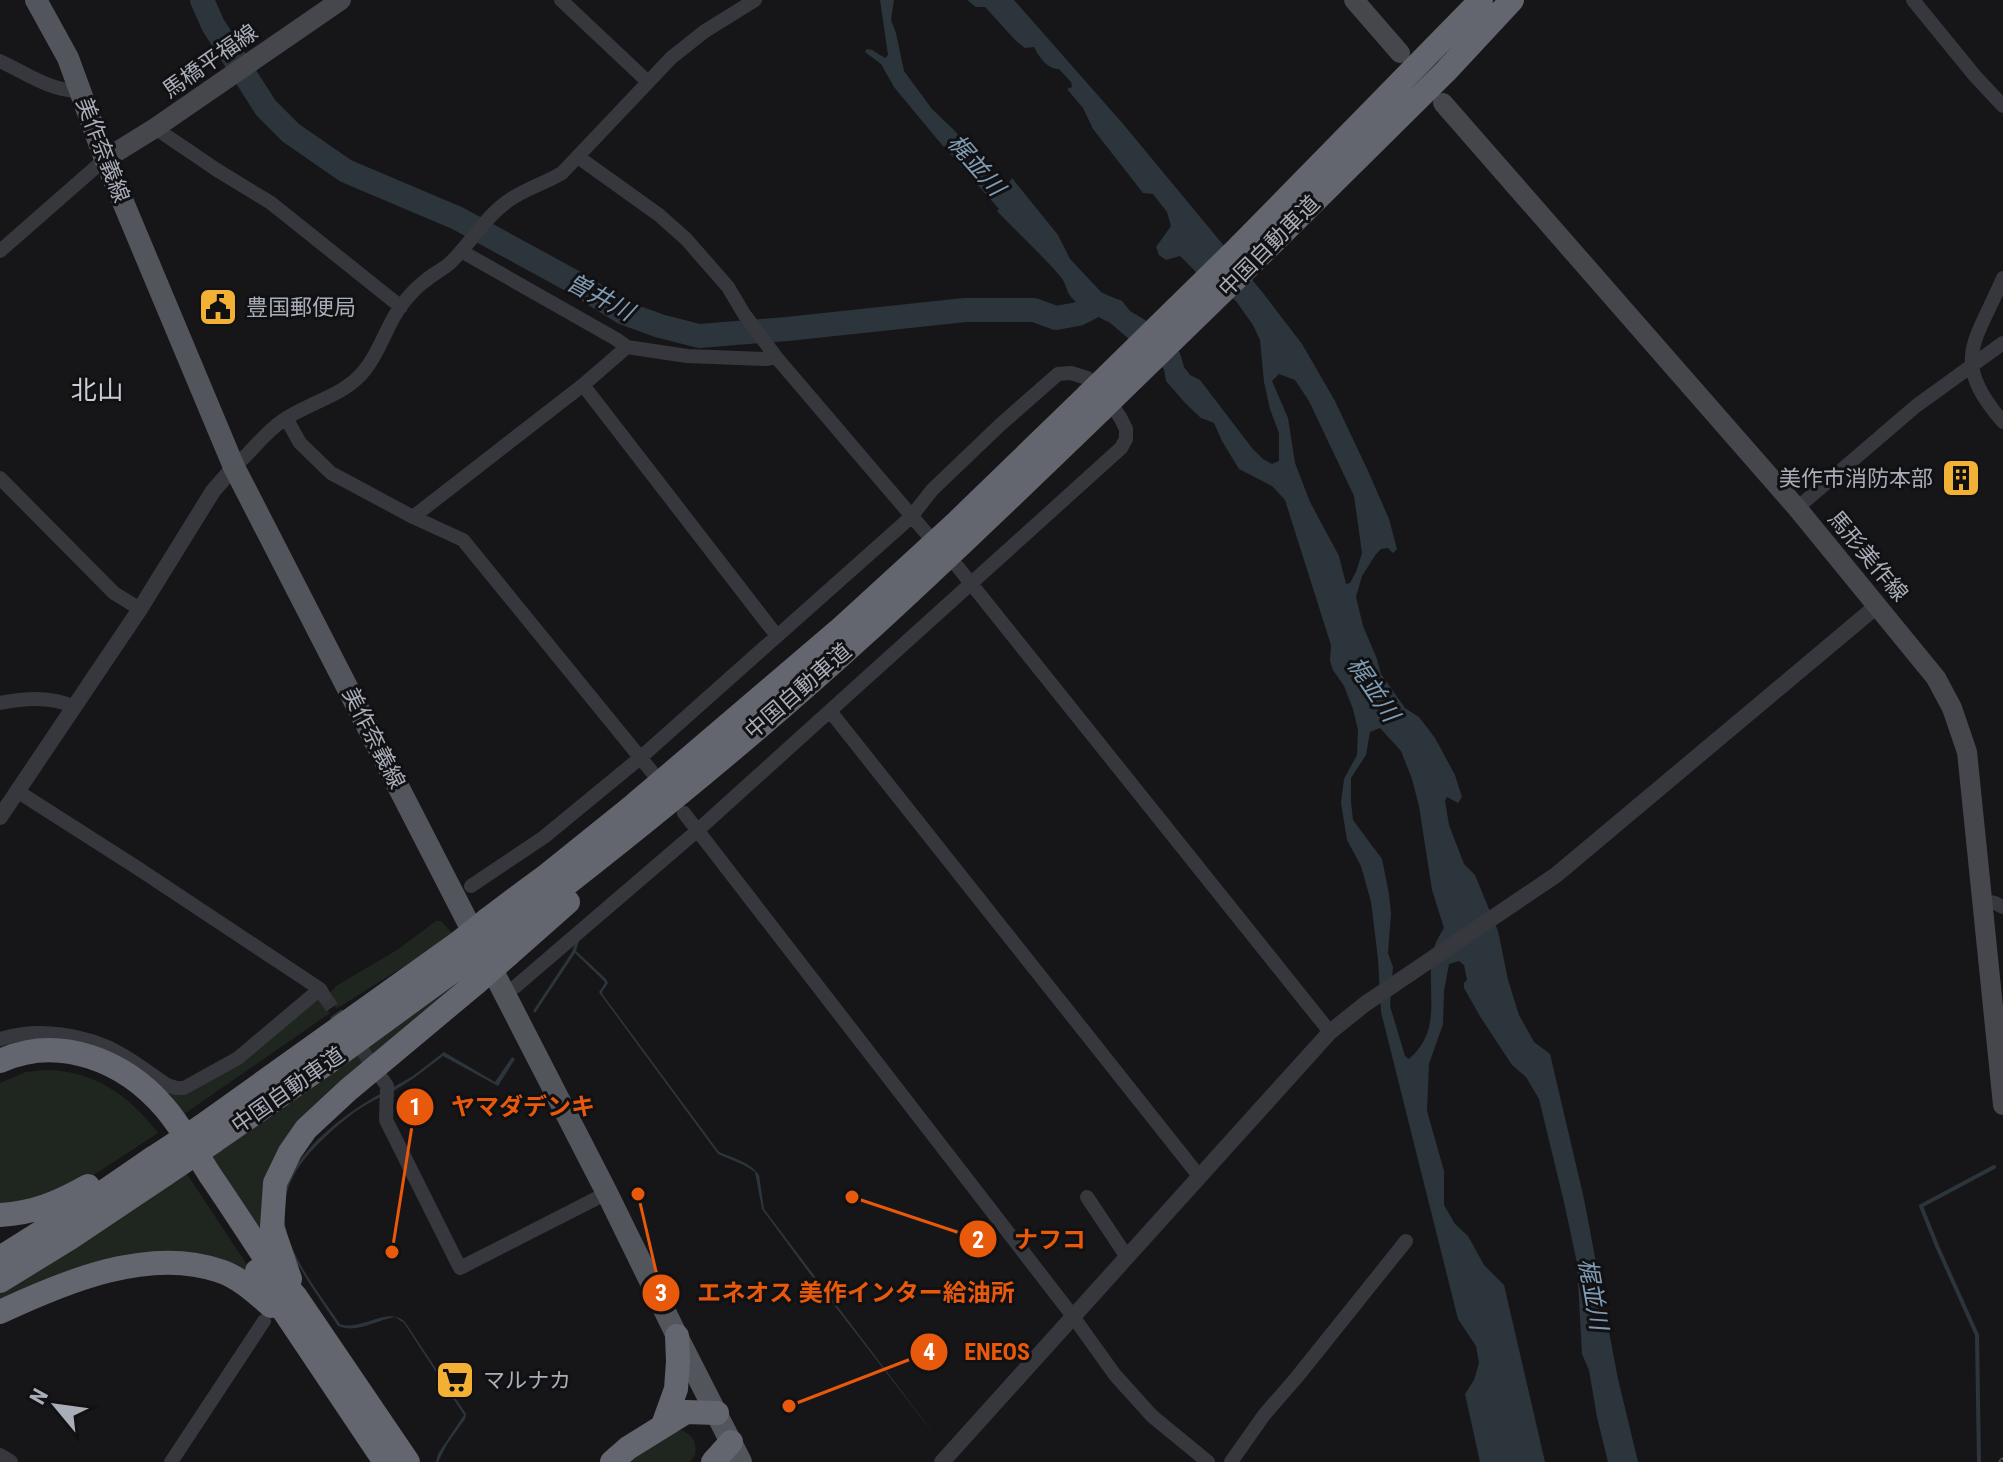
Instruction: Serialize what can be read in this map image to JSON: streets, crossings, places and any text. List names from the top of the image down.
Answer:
{
  "streets": {
    "highway": ["中国自動車道"],
    "main road": ["馬橋平福線", "美作奈義線", "馬形美作線"]
  },
  "crossings": [
    ["馬橋平福線", "美作奈義線"]
  ],
  "districts": ["北山"],
  "water": ["梶並川", "曽井川"],
  "places": {
    "public building": ["豊国郵便局"],
    "building": ["美作市消防本部"],
    "other": [
      "エネオス 美作インター給油所",
      "ナフコ",
      "ヤマダデンキ",
      "ENEOS"
    ],
    "supermarket": ["マルナカ"]
  },
  "north": "top left"
}
